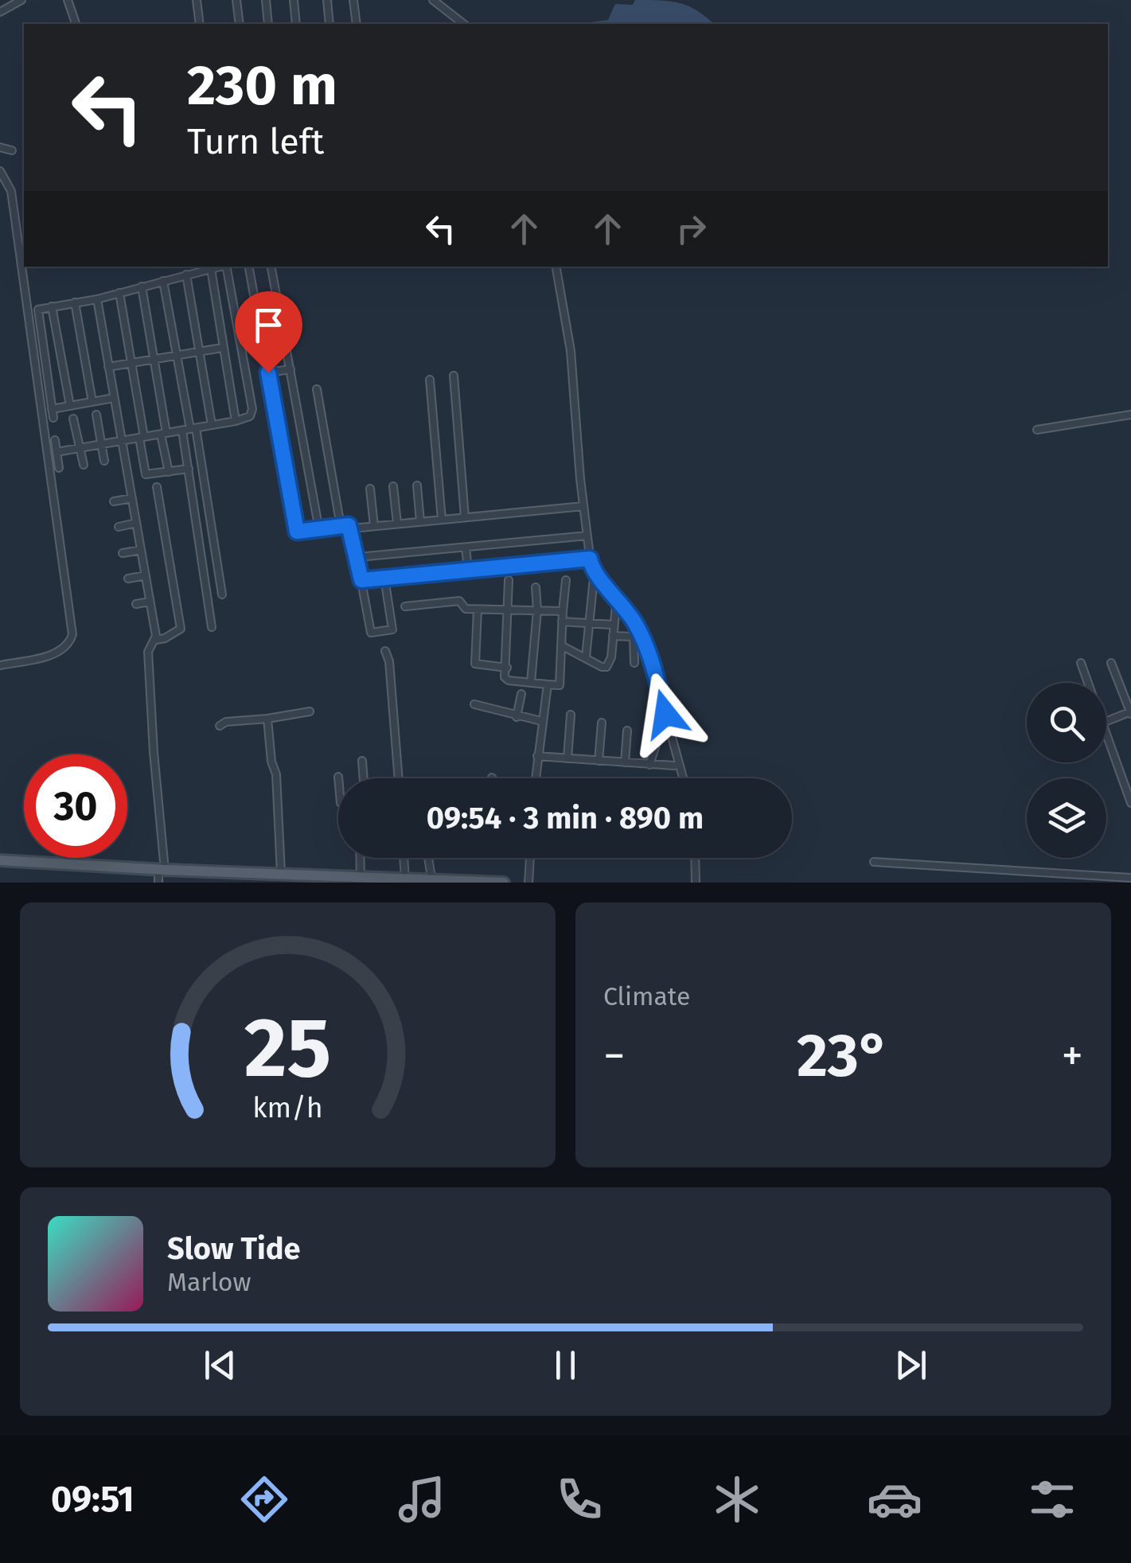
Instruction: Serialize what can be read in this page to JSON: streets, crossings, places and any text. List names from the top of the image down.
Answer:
{
  "page": {
    "turn": ["230 m", "Turn left"],
    "limit": "30",
    "trip": "09:54 · 3 min · 890 m",
    "tile": "Climate",
    "heat": ["−", "23°", "+"],
    "song": ["Slow Tide", "Marlow"],
    "tabs": "09:51",
    "gauge": ["25", "km/h"]
  }
}
